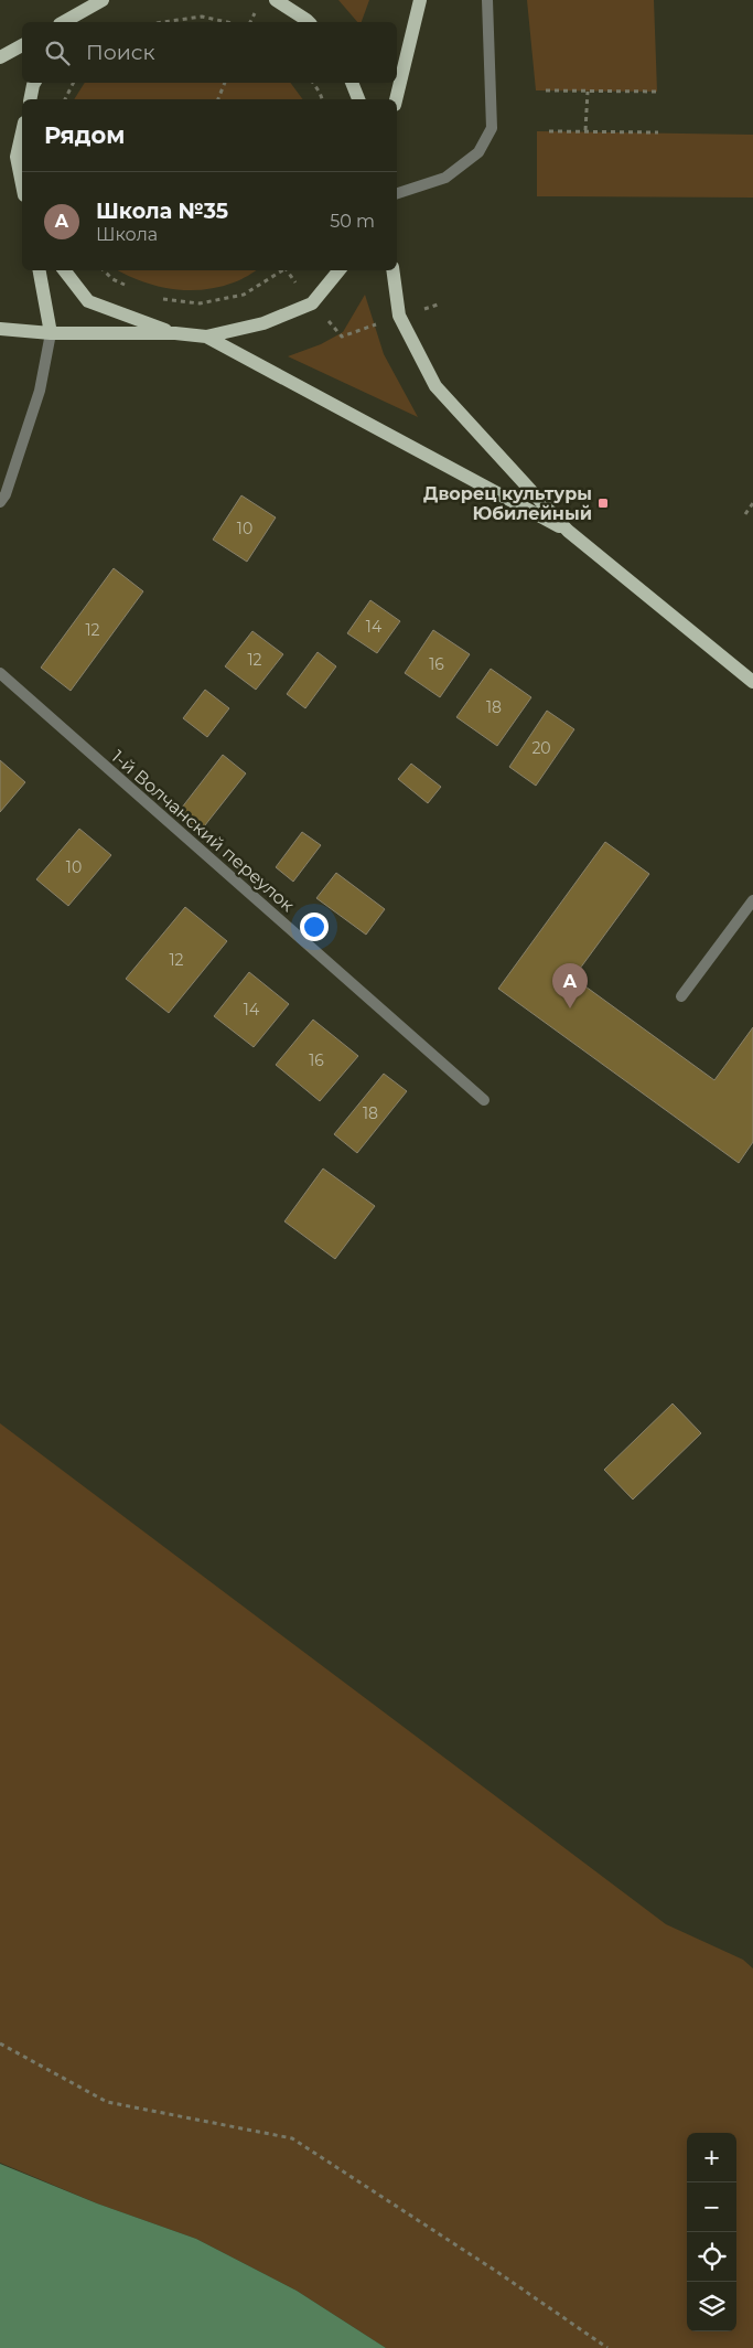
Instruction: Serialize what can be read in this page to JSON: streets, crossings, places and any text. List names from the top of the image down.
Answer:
{
  "streets": {
    "street": ["1-й Волчанский переулок"]
  },
  "places": {
    "transit": ["Дворец культуры Юбилейный"]
  },
  "house_numbers": [
    "10",
    "14",
    "12",
    "12",
    "16",
    "18",
    "20",
    "10",
    "12",
    "14",
    "16",
    "18"
  ],
  "page": {
    "search": "Поиск",
    "heading": "Рядом",
    "list": [
      {
        "mark": "A",
        "name": "Школа №35",
        "note": "Школа",
        "value": "50 m"
      }
    ],
    "pins": "A",
    "map_buttons": ["+", "−"]
  }
}
